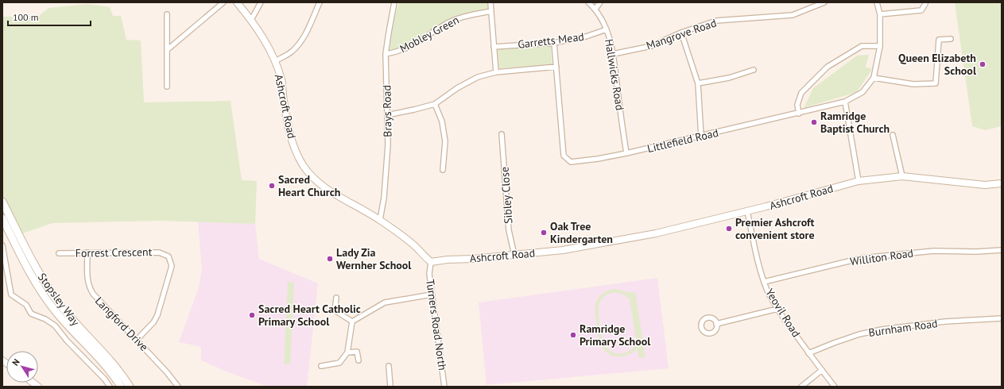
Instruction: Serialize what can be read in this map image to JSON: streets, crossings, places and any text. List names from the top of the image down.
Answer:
{
  "streets": {
    "main road": ["Stopsley Way"],
    "street": [
      "Mobley Green",
      "Mangrove Road",
      "Garretts Mead",
      "Hallwicks Road",
      "Ashcroft Road",
      "Brays Road",
      "Littlefield Road",
      "Sibley Close",
      "Forrest Crescent",
      "Williton Road",
      "Yeovil Road",
      "Langford Drive",
      "Turners Road North",
      "Burnham Road"
    ]
  },
  "crossings": [
    ["Mobley Green", "Brays Road"],
    ["Mangrove Road", "Hallwicks Road"],
    ["Garretts Mead", "Hallwicks Road"],
    ["Garretts Mead", "Littlefield Road"],
    ["Hallwicks Road", "Littlefield Road"],
    ["Ashcroft Road", "Brays Road"],
    ["Ashcroft Road", "Sibley Close"],
    ["Ashcroft Road", "Yeovil Road"],
    ["Ashcroft Road", "Turners Road North"],
    ["Forrest Crescent", "Langford Drive"],
    ["Williton Road", "Yeovil Road"],
    ["Yeovil Road", "Burnham Road"]
  ],
  "places": [
    "Queen Elizabeth School",
    "Ramridge Baptist Church",
    "Sacred Heart Church",
    "Premier Ashcroft convenient store",
    "Oak Tree Kindergarten",
    "Lady Zia Wernher School",
    "Sacred Heart Catholic Primary School",
    "Ramridge Primary School"
  ],
  "scale_bar": "100 m",
  "north": "top left"
}
